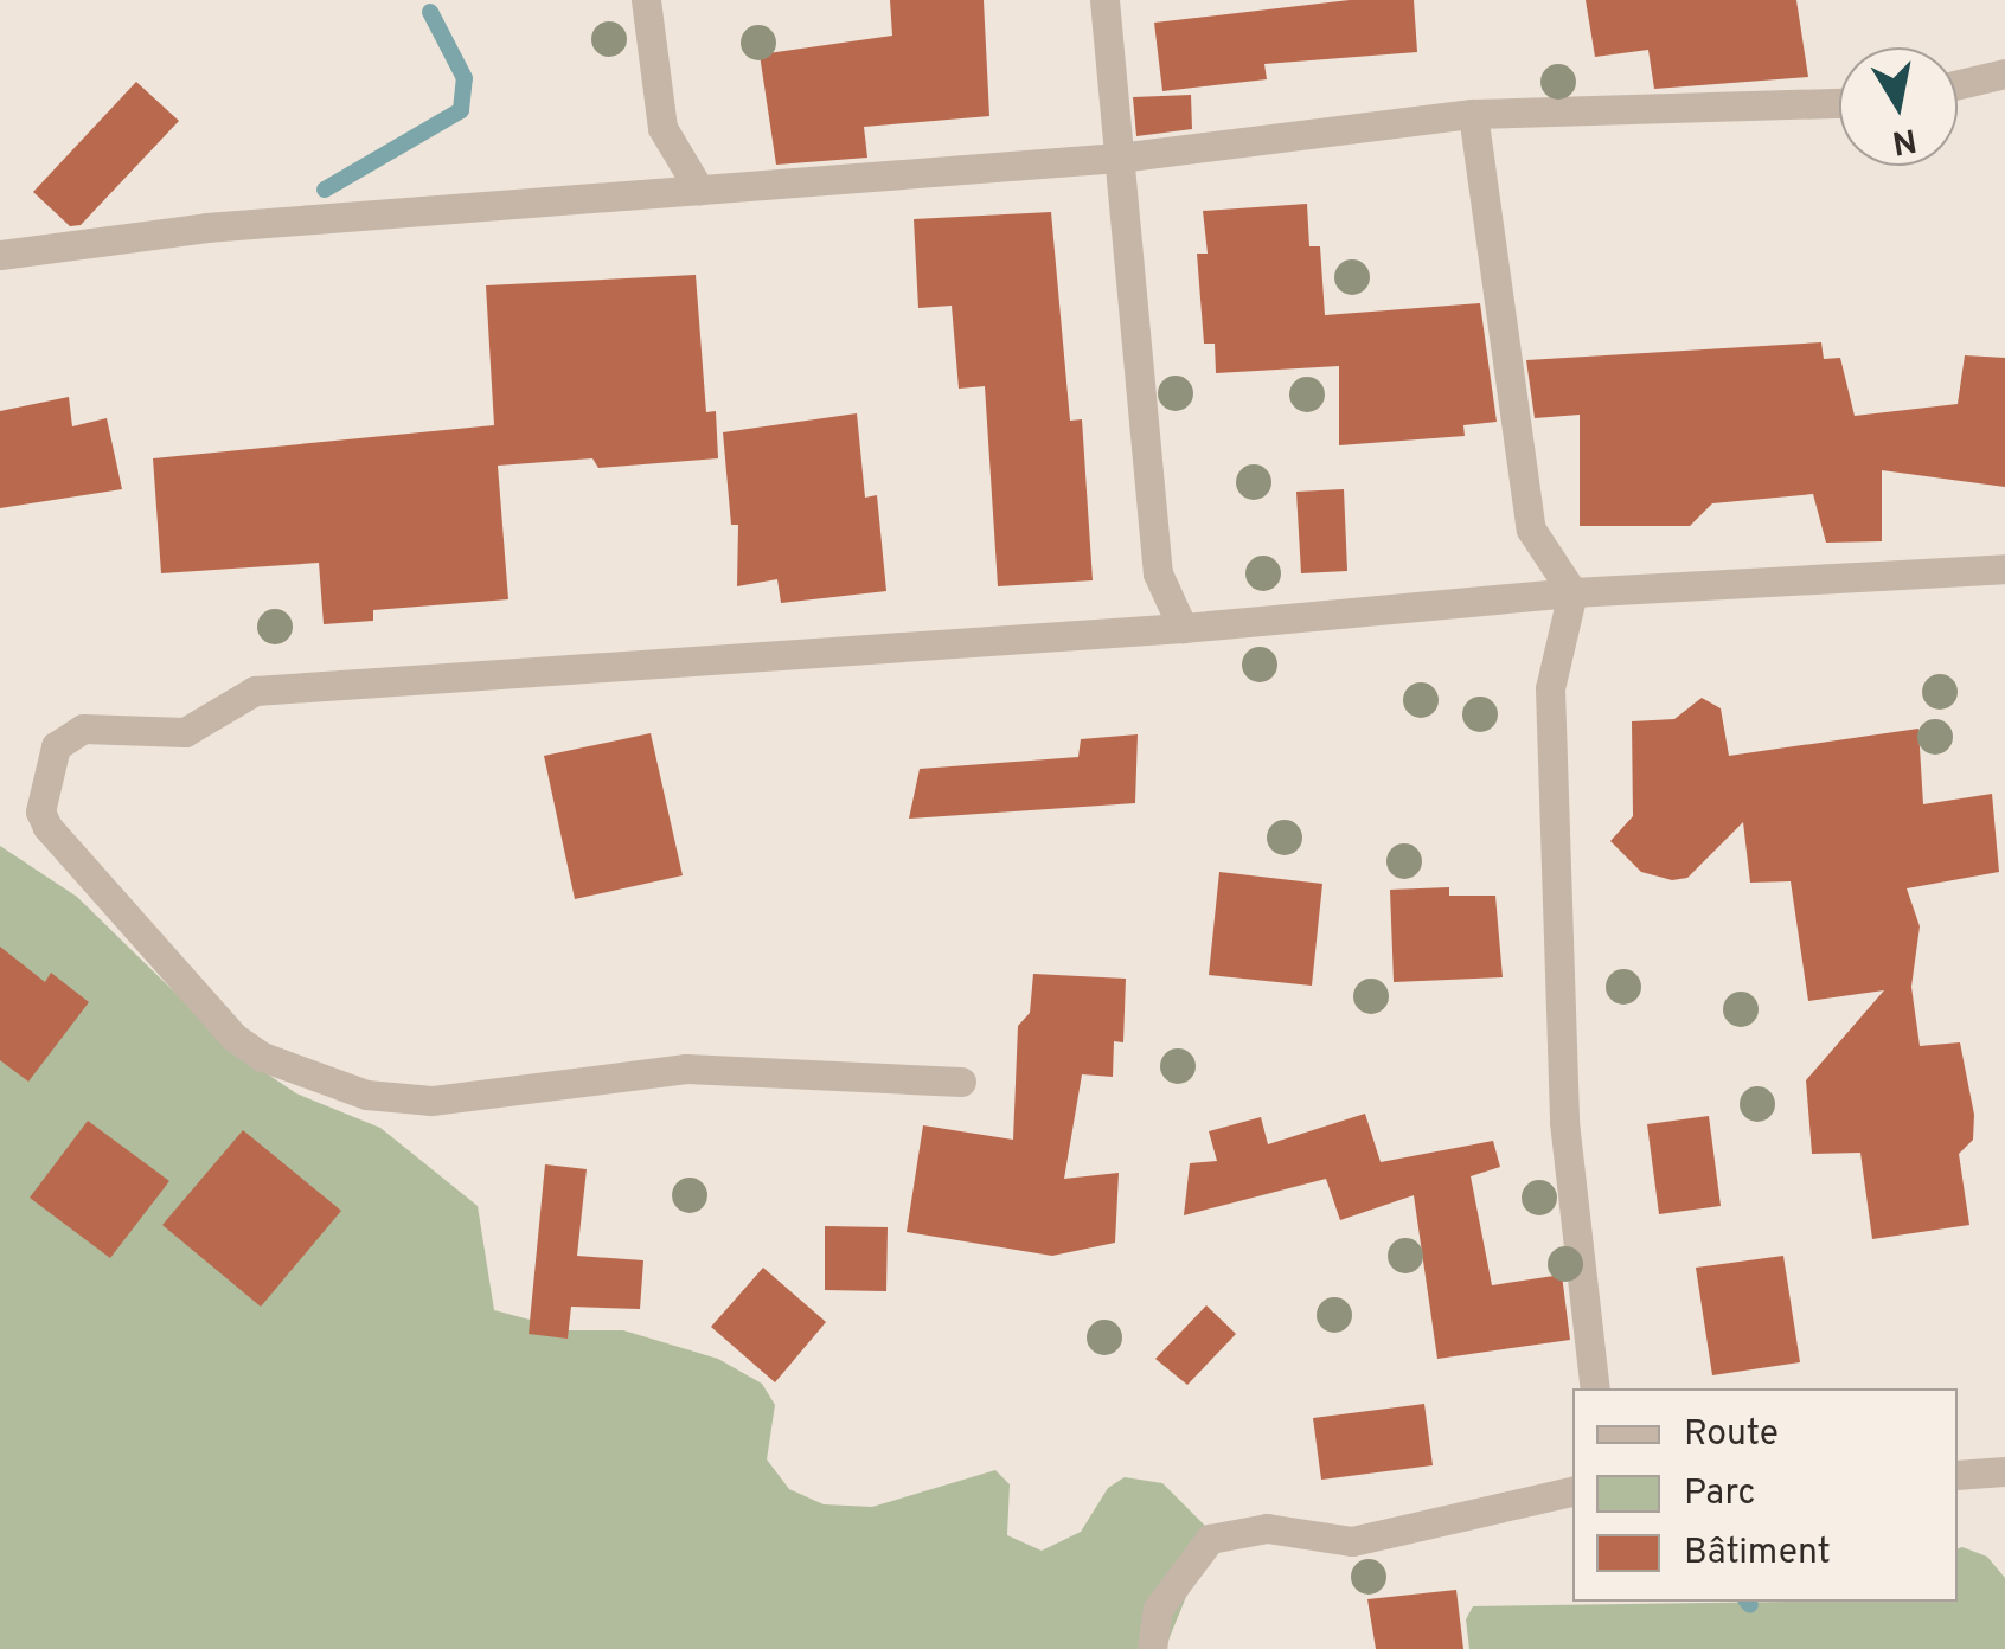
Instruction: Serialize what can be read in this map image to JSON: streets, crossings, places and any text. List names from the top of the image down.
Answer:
{
  "legend": ["Route", "Parc", "Bâtiment"],
  "north": "bottom"
}
